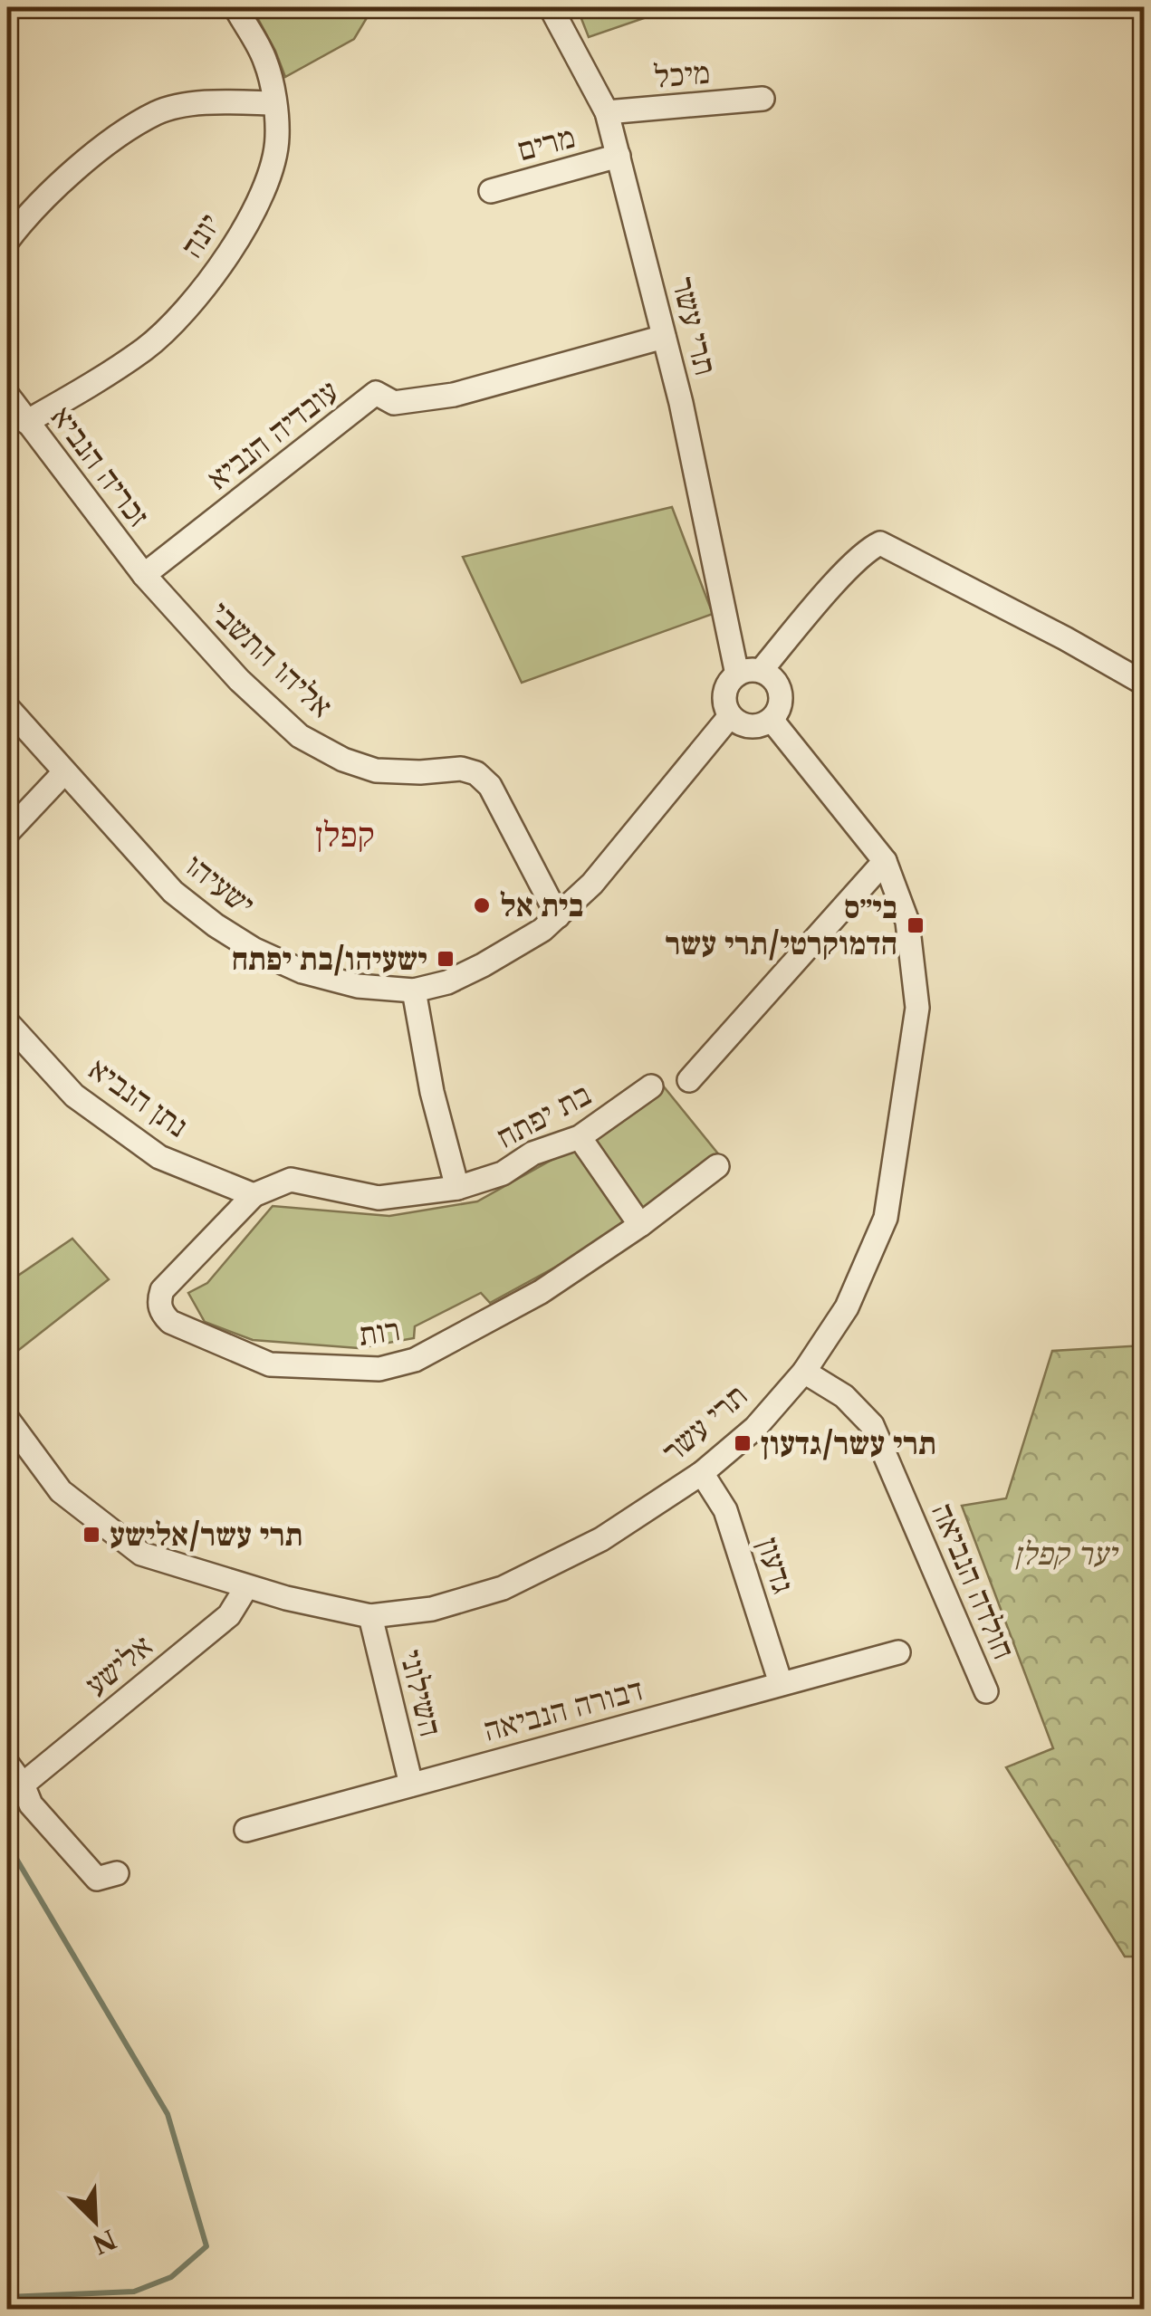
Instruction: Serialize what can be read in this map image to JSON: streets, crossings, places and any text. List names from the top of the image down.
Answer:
{
  "streets": {
    "street": [
      "מיכל",
      "מרים",
      "יונה",
      "תרי עשר",
      "עובדיה הנביא",
      "זכריה הנביא",
      "אליהו התשבי",
      "ישעיהו",
      "נתן הנביא",
      "בת יפתח",
      "רות",
      "גדעון",
      "חולדה הנביאה",
      "אלישע",
      "השילוני",
      "דבורה הנביאה"
    ]
  },
  "crossings": [
    ["מיכל", "תרי עשר"],
    ["מרים", "תרי עשר"],
    ["יונה", "זכריה הנביא"],
    ["תרי עשר", "עובדיה הנביא"],
    ["תרי עשר", "ישעיהו"],
    ["תרי עשר", "גדעון"],
    ["תרי עשר", "חולדה הנביאה"],
    ["תרי עשר", "אלישע"],
    ["תרי עשר", "השילוני"],
    ["עובדיה הנביא", "זכריה הנביא"],
    ["עובדיה הנביא", "אליהו התשבי"],
    ["זכריה הנביא", "אליהו התשבי"],
    ["אליהו התשבי", "ישעיהו"],
    ["נתן הנביא", "בת יפתח"],
    ["נתן הנביא", "רות"],
    ["בת יפתח", "רות"],
    ["גדעון", "דבורה הנביאה"],
    ["השילוני", "דבורה הנביאה"]
  ],
  "districts": ["קפלן"],
  "parks": ["יער קפלן"],
  "places": {
    "other": ["בית אל"],
    "transit": [
      "בי״ס הדמוקרטי/תרי עשר",
      "ישעיהו/בת יפתח",
      "תרי עשר/גדעון",
      "תרי עשר/אלישע"
    ]
  },
  "north": "bottom right"
}
